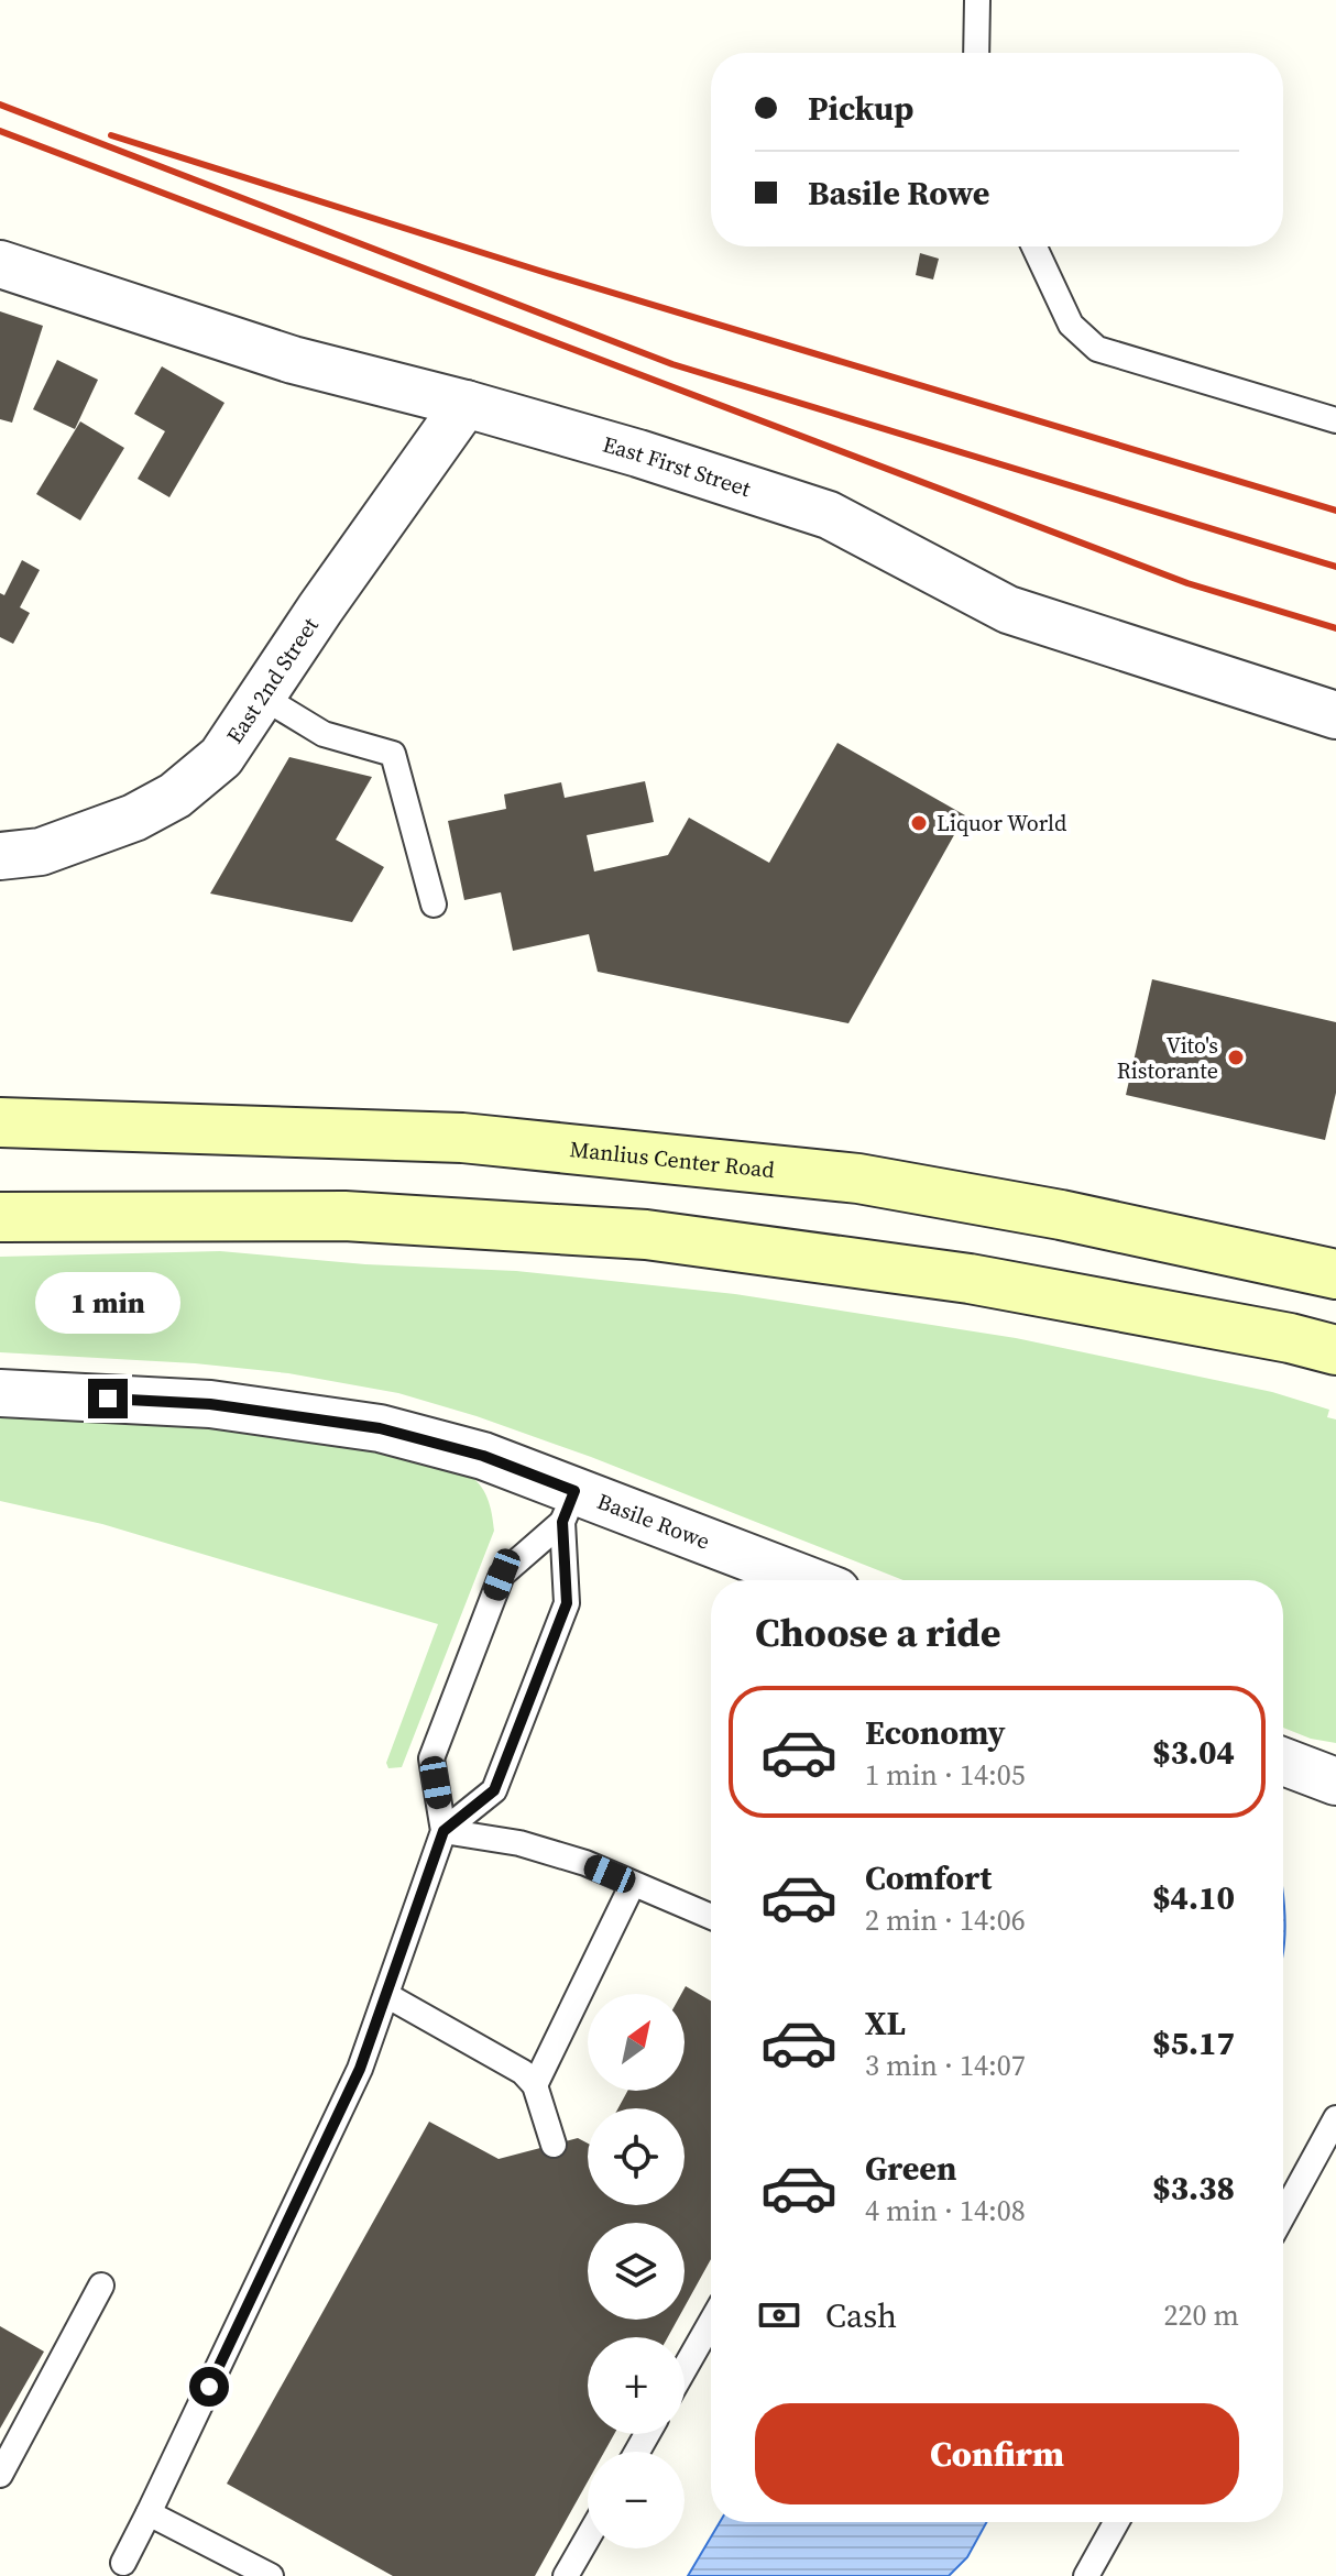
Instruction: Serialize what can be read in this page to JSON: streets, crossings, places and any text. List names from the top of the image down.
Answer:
{
  "streets": {
    "main road": ["Manlius Center Road"],
    "street": ["East First Street", "East 2nd Street", "Basile Rowe"]
  },
  "crossings": [
    ["East First Street", "East 2nd Street"]
  ],
  "places": ["Liquor World", "Vito's Ristorante"],
  "north": "top right",
  "page": {
    "banner": ["Pickup", "Basile Rowe"],
    "bubble": "1 min",
    "heading": "Choose a ride",
    "list": [
      {
        "name": "Economy",
        "note": "1 min · 14:05",
        "value": "$3.04"
      },
      {
        "name": "Comfort",
        "note": "2 min · 14:06",
        "value": "$4.10"
      },
      {
        "name": "XL",
        "note": "3 min · 14:07",
        "value": "$5.17"
      },
      {
        "name": "Green",
        "note": "4 min · 14:08",
        "value": "$3.38"
      }
    ],
    "map_buttons": ["+", "−"],
    "pay": ["Cash", "220 m"],
    "buttons": "Confirm"
  }
}
